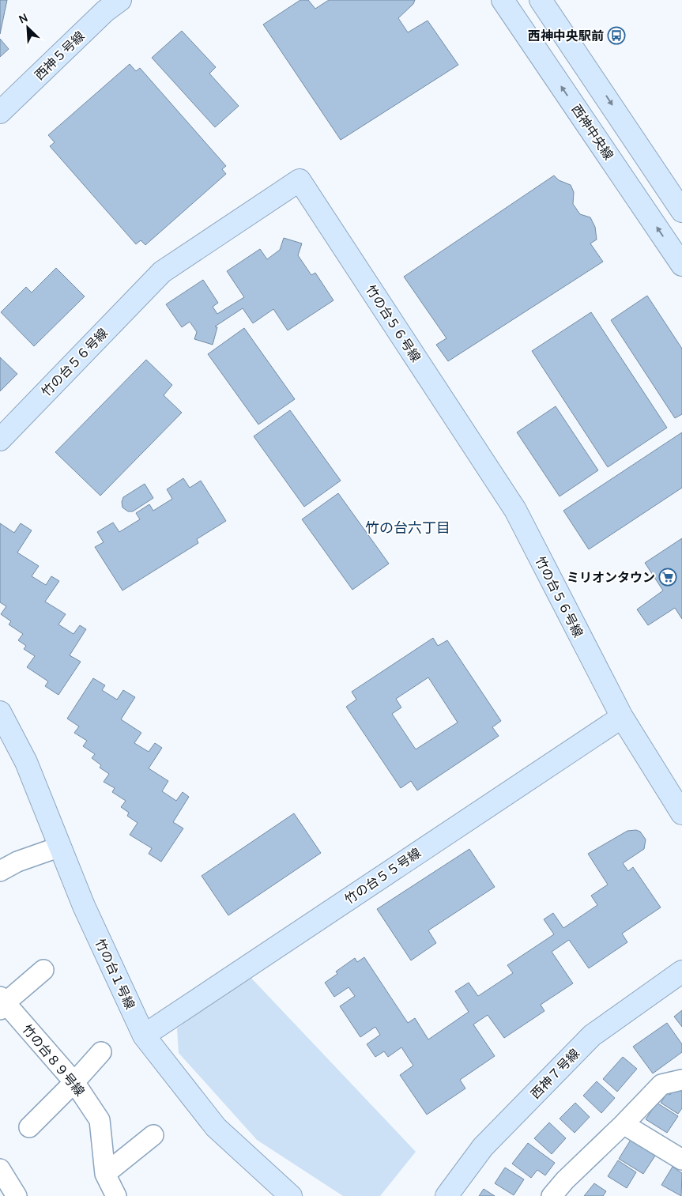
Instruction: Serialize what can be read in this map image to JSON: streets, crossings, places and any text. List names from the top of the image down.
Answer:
{
  "streets": {
    "street": [
      "西神５号線",
      "西神中央線",
      "竹の台５６号線",
      "竹の台５５号線",
      "竹の台１号線",
      "竹の台８９号線",
      "西神７号線"
    ]
  },
  "crossings": [
    ["竹の台５６号線", "竹の台５５号線"],
    ["竹の台５５号線", "竹の台１号線"]
  ],
  "districts": ["竹の台六丁目"],
  "places": {
    "bus stop": ["西神中央駅前"],
    "supermarket": ["ミリオンタウン"]
  },
  "north": "top left"
}
